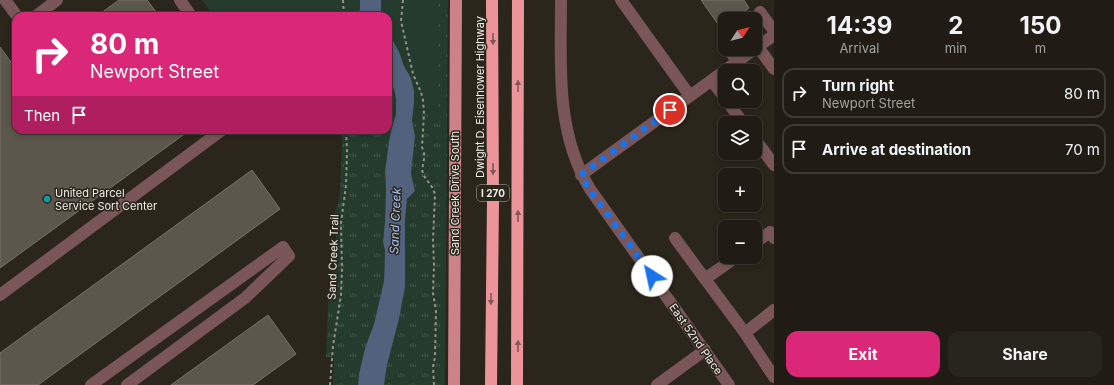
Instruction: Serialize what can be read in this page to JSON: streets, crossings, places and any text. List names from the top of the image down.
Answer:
{
  "streets": {
    "highway": ["Dwight D. Eisenhower Highway", "I 270"],
    "main road": ["Sand Creek Drive South"],
    "street": ["East 52nd Place"],
    "path": ["Sand Creek Trail"]
  },
  "water": ["Sand Creek"],
  "places": ["United Parcel Service Sort Center"],
  "north": "top right",
  "page": {
    "eta": [
      "14:39",
      "Arrival",
      "2",
      "min",
      "150",
      "m"
    ],
    "map_buttons": ["+", "−"],
    "turn": ["80 m", "Newport Street"],
    "list": [
      {
        "name": "Turn right",
        "note": "Newport Street",
        "value": "80 m"
      },
      {
        "name": "Arrive at destination",
        "value": "70 m"
      }
    ],
    "then": "Then",
    "buttons": ["Exit", "Share"]
  }
}
